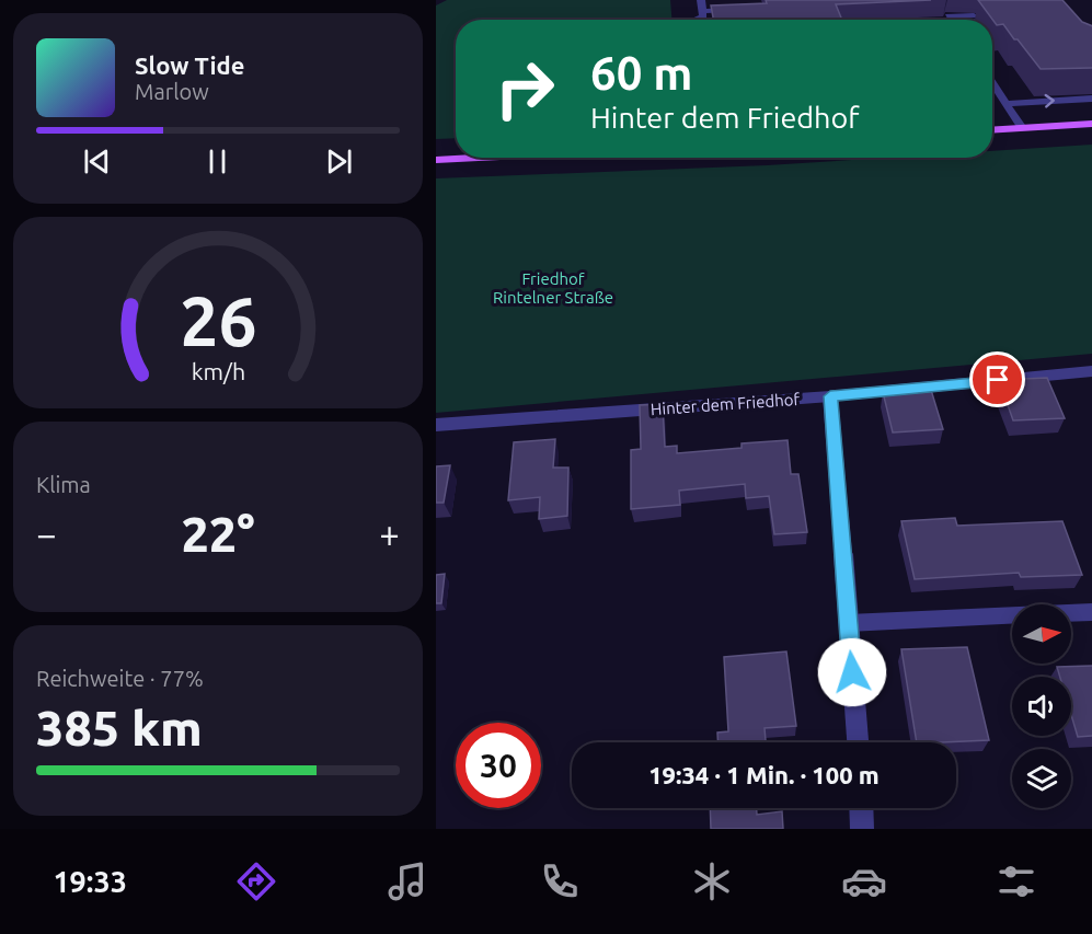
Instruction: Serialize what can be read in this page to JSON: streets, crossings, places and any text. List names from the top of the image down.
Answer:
{
  "streets": {
    "street": ["Hinter dem Friedhof"]
  },
  "parks": ["Friedhof Rintelner Straße"],
  "north": "right",
  "page": {
    "turn": ["60 m", "Hinter dem Friedhof"],
    "song": ["Slow Tide", "Marlow"],
    "tile": [
      "Klima",
      ["Reichweite · 77%", "385 km"]
    ],
    "heat": ["−", "22°", "+"],
    "limit": "30",
    "trip": "19:34 · 1 Min. · 100 m",
    "tabs": "19:33",
    "gauge": ["26", "km/h"]
  }
}
